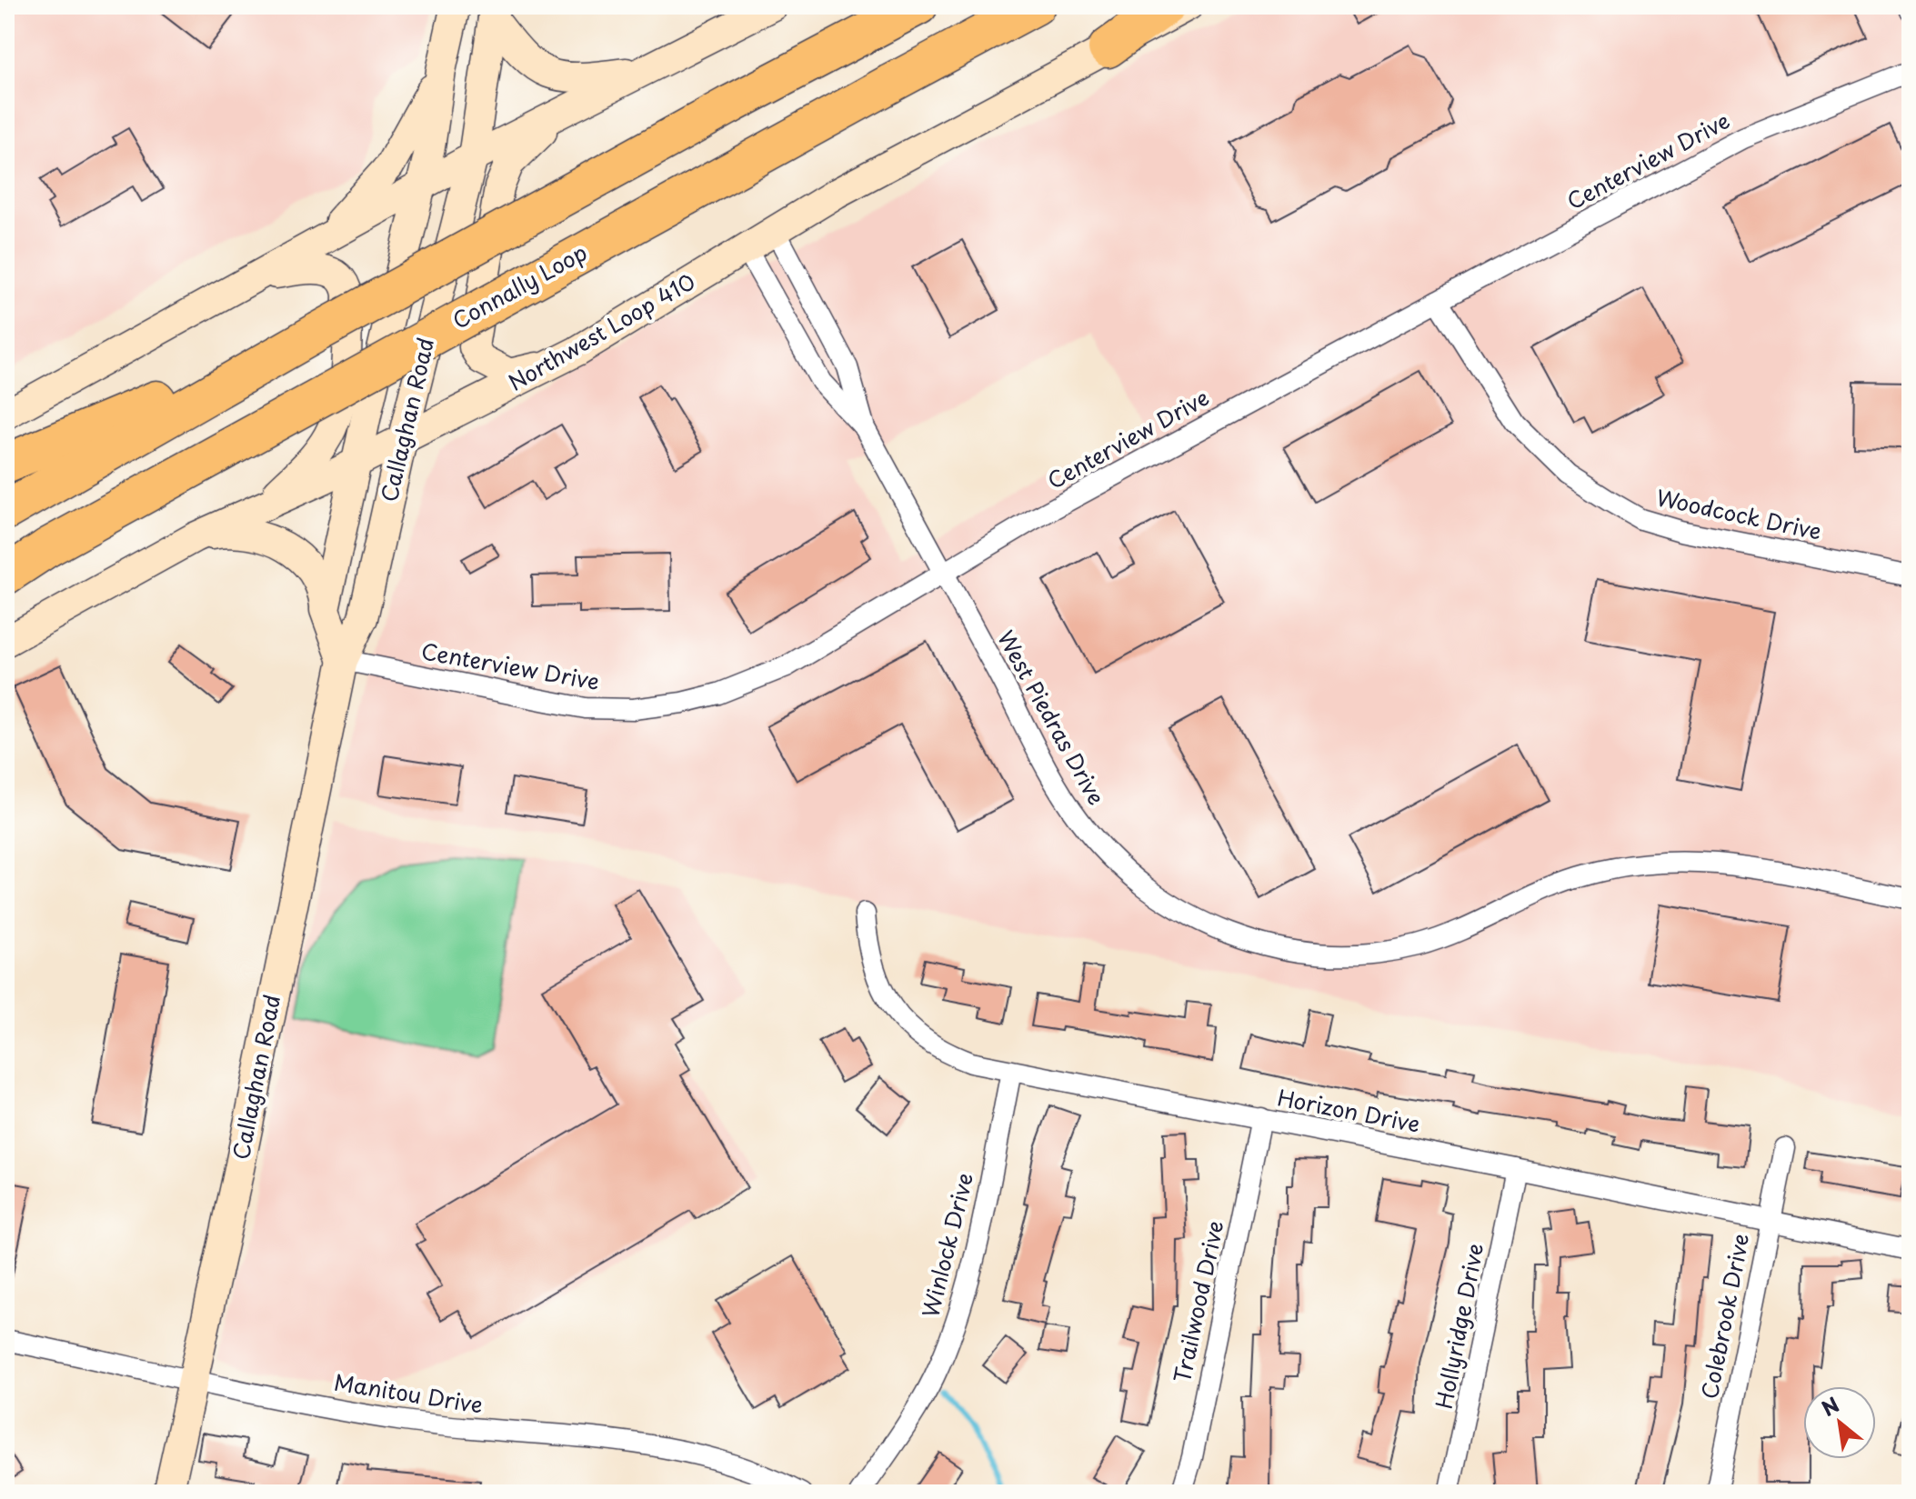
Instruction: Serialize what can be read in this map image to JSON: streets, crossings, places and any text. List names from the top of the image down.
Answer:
{
  "streets": {
    "highway": ["Connally Loop"],
    "main road": ["Northwest Loop 410", "Callaghan Road"],
    "street": [
      "Centerview Drive",
      "Woodcock Drive",
      "West Piedras Drive",
      "Horizon Drive",
      "Winlock Drive",
      "Trailwood Drive",
      "Colebrook Drive",
      "Hollyridge Drive",
      "Manitou Drive"
    ]
  },
  "crossings": [
    ["Centerview Drive", "Callaghan Road"],
    ["Centerview Drive", "Woodcock Drive"],
    ["Centerview Drive", "West Piedras Drive"],
    ["Northwest Loop 410", "Callaghan Road"],
    ["Northwest Loop 410", "West Piedras Drive"],
    ["Callaghan Road", "Manitou Drive"],
    ["Horizon Drive", "Winlock Drive"],
    ["Horizon Drive", "Trailwood Drive"],
    ["Horizon Drive", "Colebrook Drive"],
    ["Horizon Drive", "Hollyridge Drive"]
  ],
  "north": "top left"
}
